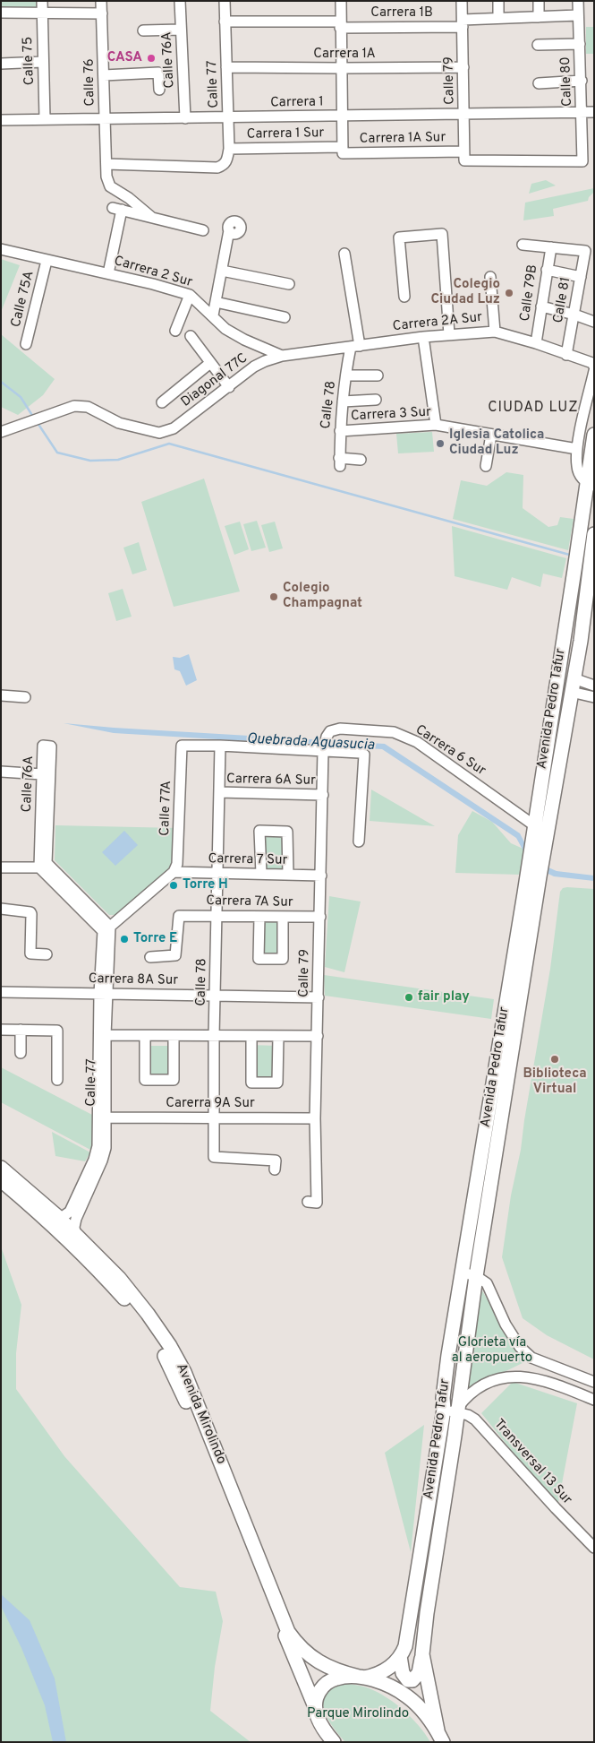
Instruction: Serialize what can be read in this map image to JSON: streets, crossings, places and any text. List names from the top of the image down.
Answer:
{
  "streets": {
    "main road": ["Avenida Pedro Tafur", "Avenida Mirolindo"],
    "street": [
      "Carrera 1B",
      "Carrera 1A",
      "Calle 76A",
      "Calle 75",
      "Calle 79",
      "Calle 80",
      "Calle 76",
      "Calle 77",
      "Carrera 1",
      "Carrera 1 Sur",
      "Carrera 1A Sur",
      "Carrera 2 Sur",
      "Calle 79B",
      "Calle 75A",
      "Calle 81",
      "Carrera 2A Sur",
      "Diagonal 77C",
      "Calle 78",
      "Carrera 3 Sur",
      "Carrera 6 Sur",
      "Carrera 6A Sur",
      "Calle 77A",
      "Carrera 7 Sur",
      "Carrera 7A Sur",
      "Carrera 8A Sur",
      "Carerra 9A Sur",
      "Transversal 13 Sur"
    ]
  },
  "crossings": [
    ["Carrera 1B", "Calle 79"],
    ["Carrera 1B", "Calle 80"],
    ["Carrera 1B", "Calle 77"],
    ["Carrera 1A", "Calle 79"],
    ["Carrera 1A", "Calle 77"],
    ["Calle 76A", "Carrera 1"],
    ["Calle 75", "Carrera 1"],
    ["Calle 79", "Carrera 1"],
    ["Calle 79", "Carrera 1A Sur"],
    ["Calle 79", "Carrera 6 Sur"],
    ["Calle 79", "Carrera 6A Sur"],
    ["Calle 79", "Carrera 7 Sur"],
    ["Calle 79", "Carrera 7A Sur"],
    ["Calle 79", "Carrera 8A Sur"],
    ["Calle 79", "Carerra 9A Sur"],
    ["Calle 80", "Carrera 1"],
    ["Calle 80", "Carrera 1A Sur"],
    ["Calle 76", "Calle 77"],
    ["Calle 76", "Carrera 1"],
    ["Calle 77", "Carrera 1"],
    ["Calle 77", "Carrera 1 Sur"],
    ["Calle 77", "Carrera 8A Sur"],
    ["Calle 77", "Carerra 9A Sur"],
    ["Calle 77", "Avenida Mirolindo"],
    ["Carrera 1 Sur", "Carrera 1A Sur"],
    ["Carrera 2 Sur", "Calle 75A"],
    ["Carrera 2 Sur", "Carrera 2A Sur"],
    ["Carrera 2 Sur", "Diagonal 77C"],
    ["Calle 79B", "Calle 81"],
    ["Calle 79B", "Carrera 2A Sur"],
    ["Calle 81", "Carrera 2A Sur"],
    ["Carrera 2A Sur", "Diagonal 77C"],
    ["Carrera 2A Sur", "Calle 78"],
    ["Calle 78", "Carrera 3 Sur"],
    ["Calle 78", "Carrera 6A Sur"],
    ["Calle 78", "Calle 77A"],
    ["Calle 78", "Carrera 7 Sur"],
    ["Calle 78", "Carrera 7A Sur"],
    ["Calle 78", "Carrera 8A Sur"],
    ["Calle 78", "Carerra 9A Sur"],
    ["Avenida Pedro Tafur", "Carrera 6 Sur"],
    ["Avenida Pedro Tafur", "Avenida Mirolindo"],
    ["Avenida Pedro Tafur", "Transversal 13 Sur"],
    ["Calle 77A", "Carrera 7 Sur"]
  ],
  "districts": ["CIUDAD LUZ"],
  "water": ["Quebrada Aguasucia"],
  "parks": ["Glorieta vía al aeropuerto", "Parque Mirolindo"],
  "places": [
    "CASA",
    "Colegio Ciudad Luz",
    "Iglesia Catolica Ciudad Luz",
    "Colegio Champagnat",
    "Torre H",
    "Torre E",
    "fair play",
    "Biblioteca Virtual"
  ]
}
